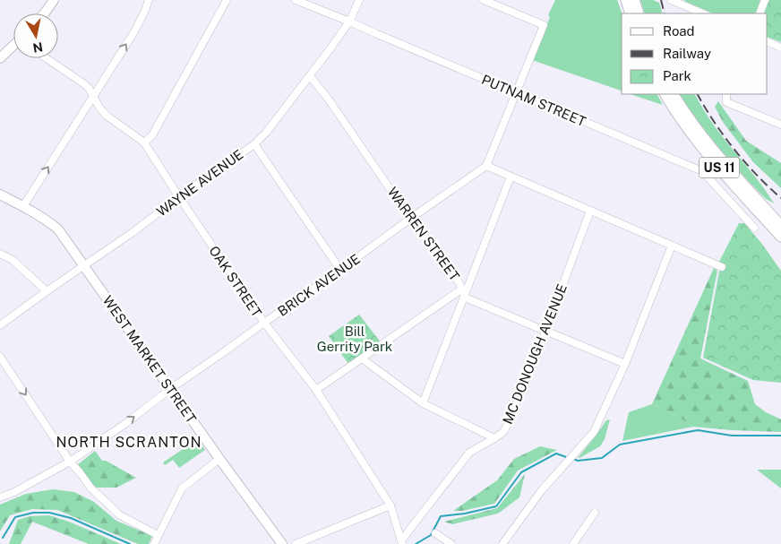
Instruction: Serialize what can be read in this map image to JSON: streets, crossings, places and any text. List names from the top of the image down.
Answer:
{
  "streets": {
    "highway": ["US 11"],
    "main road": ["WEST MARKET STREET"],
    "street": [
      "PUTNAM STREET",
      "WAYNE AVENUE",
      "WARREN STREET",
      "OAK STREET",
      "BRICK AVENUE",
      "MC DONOUGH AVENUE"
    ]
  },
  "crossings": [
    ["PUTNAM STREET", "WAYNE AVENUE"],
    ["WAYNE AVENUE", "WARREN STREET"],
    ["WAYNE AVENUE", "OAK STREET"],
    ["WAYNE AVENUE", "WEST MARKET STREET"],
    ["WARREN STREET", "BRICK AVENUE"],
    ["WARREN STREET", "MC DONOUGH AVENUE"],
    ["OAK STREET", "BRICK AVENUE"],
    ["OAK STREET", "MC DONOUGH AVENUE"],
    ["BRICK AVENUE", "WEST MARKET STREET"]
  ],
  "districts": ["NORTH SCRANTON"],
  "parks": ["Bill Gerrity Park"],
  "legend": ["Road", "Railway", "Park"],
  "north": "bottom"
}
